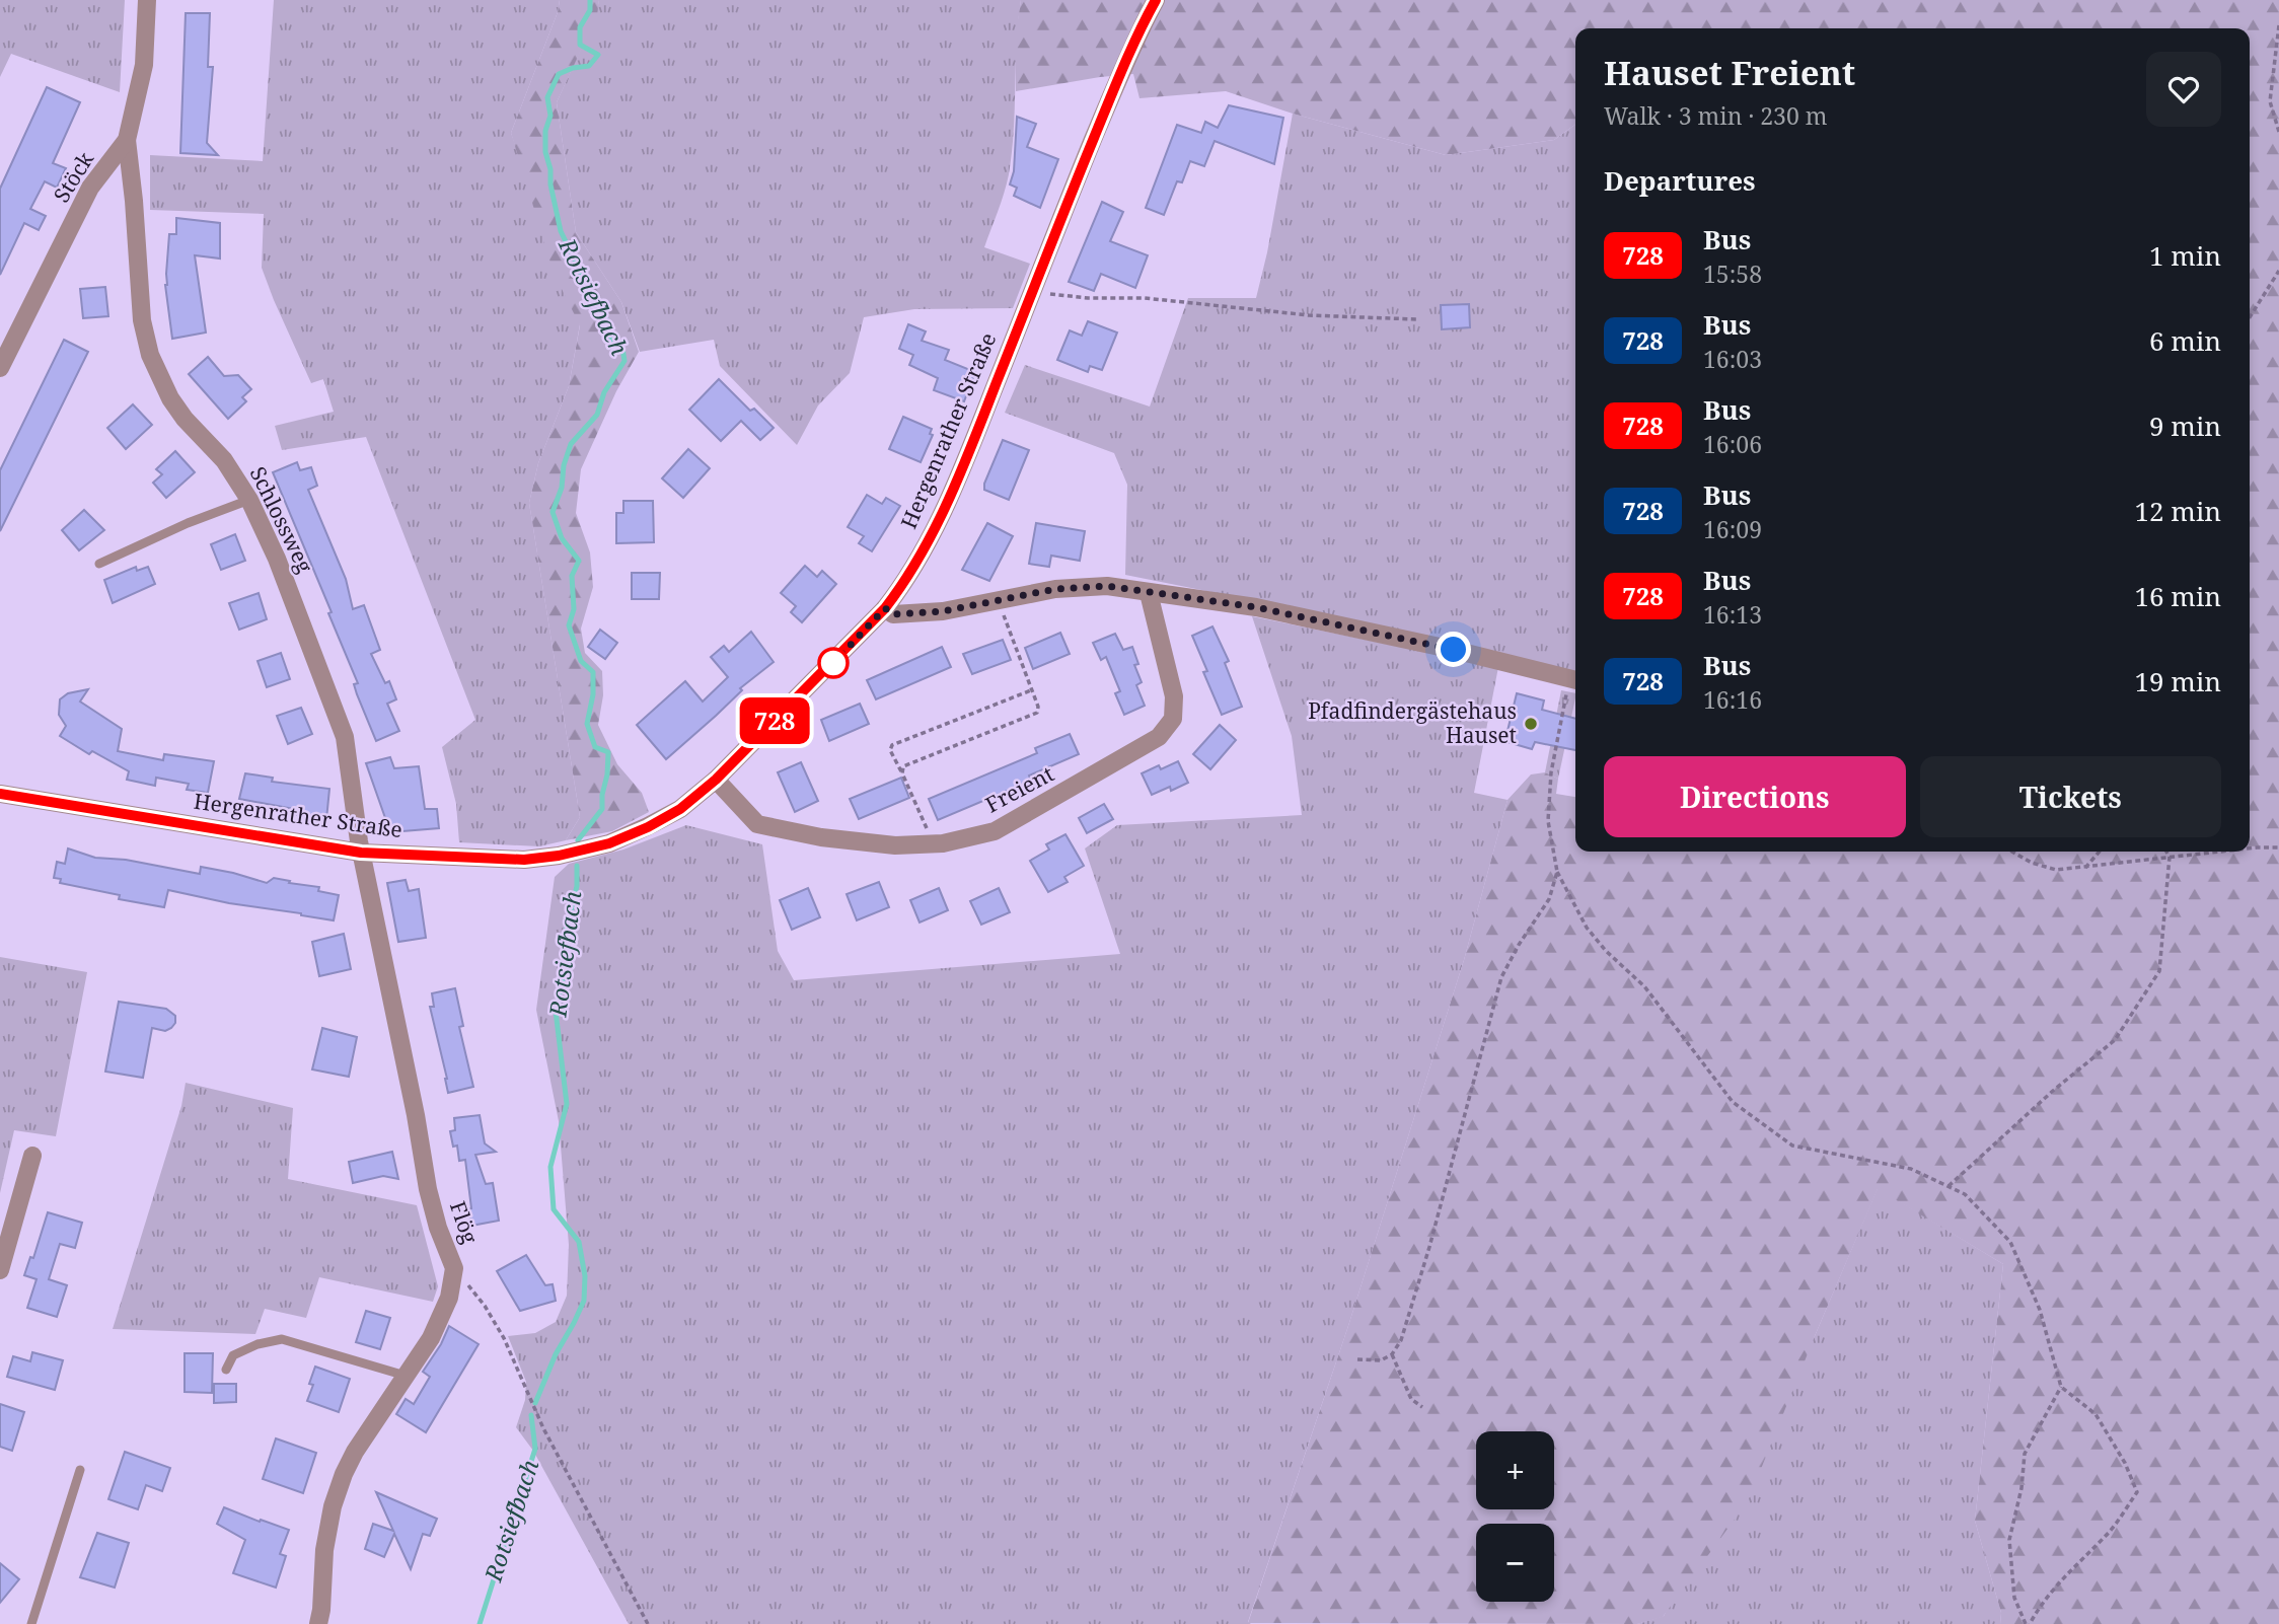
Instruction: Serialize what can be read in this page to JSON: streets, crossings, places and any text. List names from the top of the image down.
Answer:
{
  "streets": {
    "street": [
      "Stöck",
      "Hergenrather Straße",
      "Schlossweg",
      "Freient",
      "Flög"
    ]
  },
  "crossings": [
    ["Stöck", "Schlossweg"],
    ["Hergenrather Straße", "Schlossweg"],
    ["Hergenrather Straße", "Freient"],
    ["Hergenrather Straße", "Flög"],
    ["Schlossweg", "Flög"]
  ],
  "water": ["Rotsiefbach"],
  "places": ["Pfadfindergästehaus Hauset"],
  "lines": ["bus line 728"],
  "page": {
    "on_map": "728",
    "heading": [
      ["Hauset Freient", "Walk · 3 min · 230 m"],
      "Departures"
    ],
    "list": [
      {
        "mark": "728",
        "name": "Bus",
        "note": "15:58",
        "value": "1 min"
      },
      {
        "mark": "728",
        "name": "Bus",
        "note": "16:03",
        "value": "6 min"
      },
      {
        "mark": "728",
        "name": "Bus",
        "note": "16:06",
        "value": "9 min"
      },
      {
        "mark": "728",
        "name": "Bus",
        "note": "16:09",
        "value": "12 min"
      },
      {
        "mark": "728",
        "name": "Bus",
        "note": "16:13",
        "value": "16 min"
      },
      {
        "mark": "728",
        "name": "Bus",
        "note": "16:16",
        "value": "19 min"
      }
    ],
    "buttons": ["Directions", "Tickets"],
    "map_buttons": ["+", "−"]
  }
}
